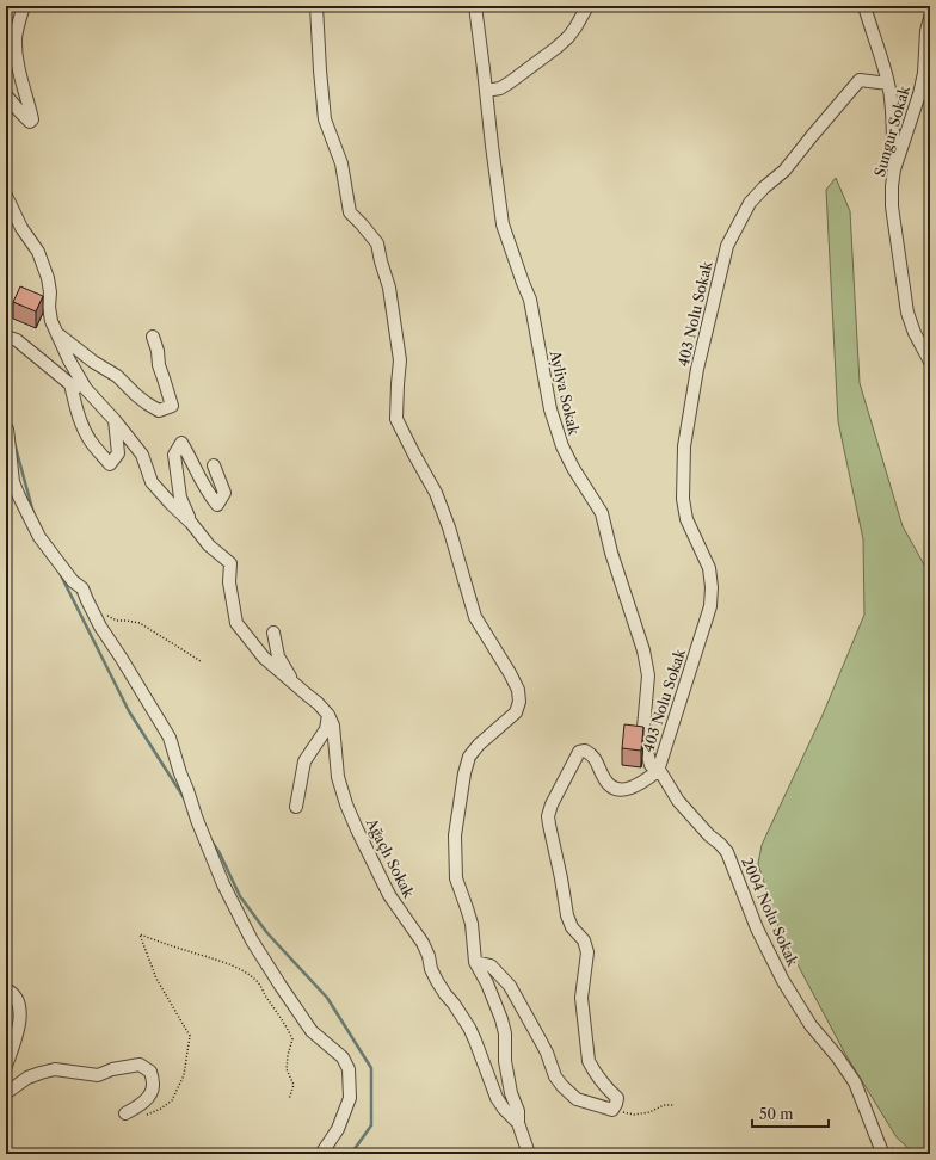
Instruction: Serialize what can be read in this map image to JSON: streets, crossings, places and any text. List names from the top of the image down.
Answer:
{
  "streets": {
    "street": [
      "Sungur Sokak",
      "403 Nolu Sokak",
      "Ayliya Sokak",
      "Ağaçlı Sokak",
      "2004 Nolu Sokak"
    ]
  },
  "crossings": [
    ["403 Nolu Sokak", "Ayliya Sokak"],
    ["403 Nolu Sokak", "2004 Nolu Sokak"],
    ["Ayliya Sokak", "2004 Nolu Sokak"]
  ],
  "scale_bar": "50 m"
}
